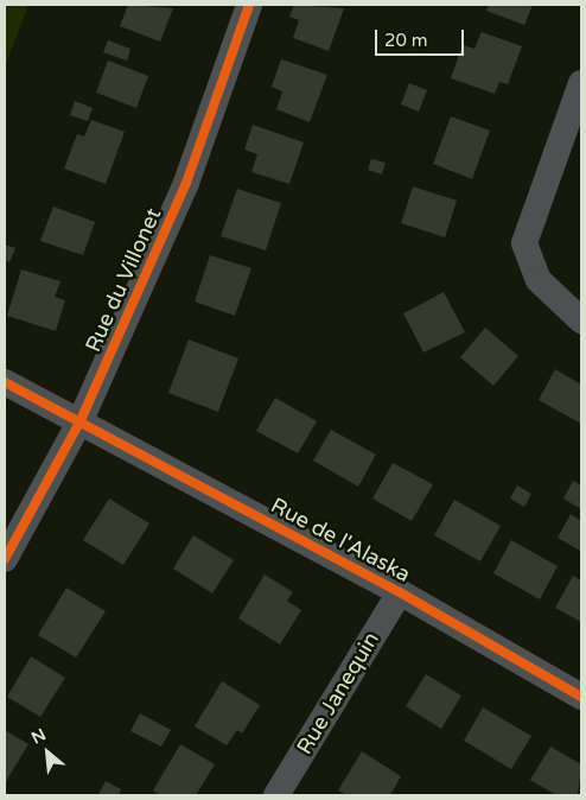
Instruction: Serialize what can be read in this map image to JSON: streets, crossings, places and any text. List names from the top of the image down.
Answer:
{
  "streets": {
    "street": ["Rue du Villonet", "Rue de l'Alaska", "Rue Janequin"]
  },
  "crossings": [
    ["Rue du Villonet", "Rue de l'Alaska"],
    ["Rue de l'Alaska", "Rue Janequin"]
  ],
  "scale_bar": "20 m",
  "north": "top left"
}
